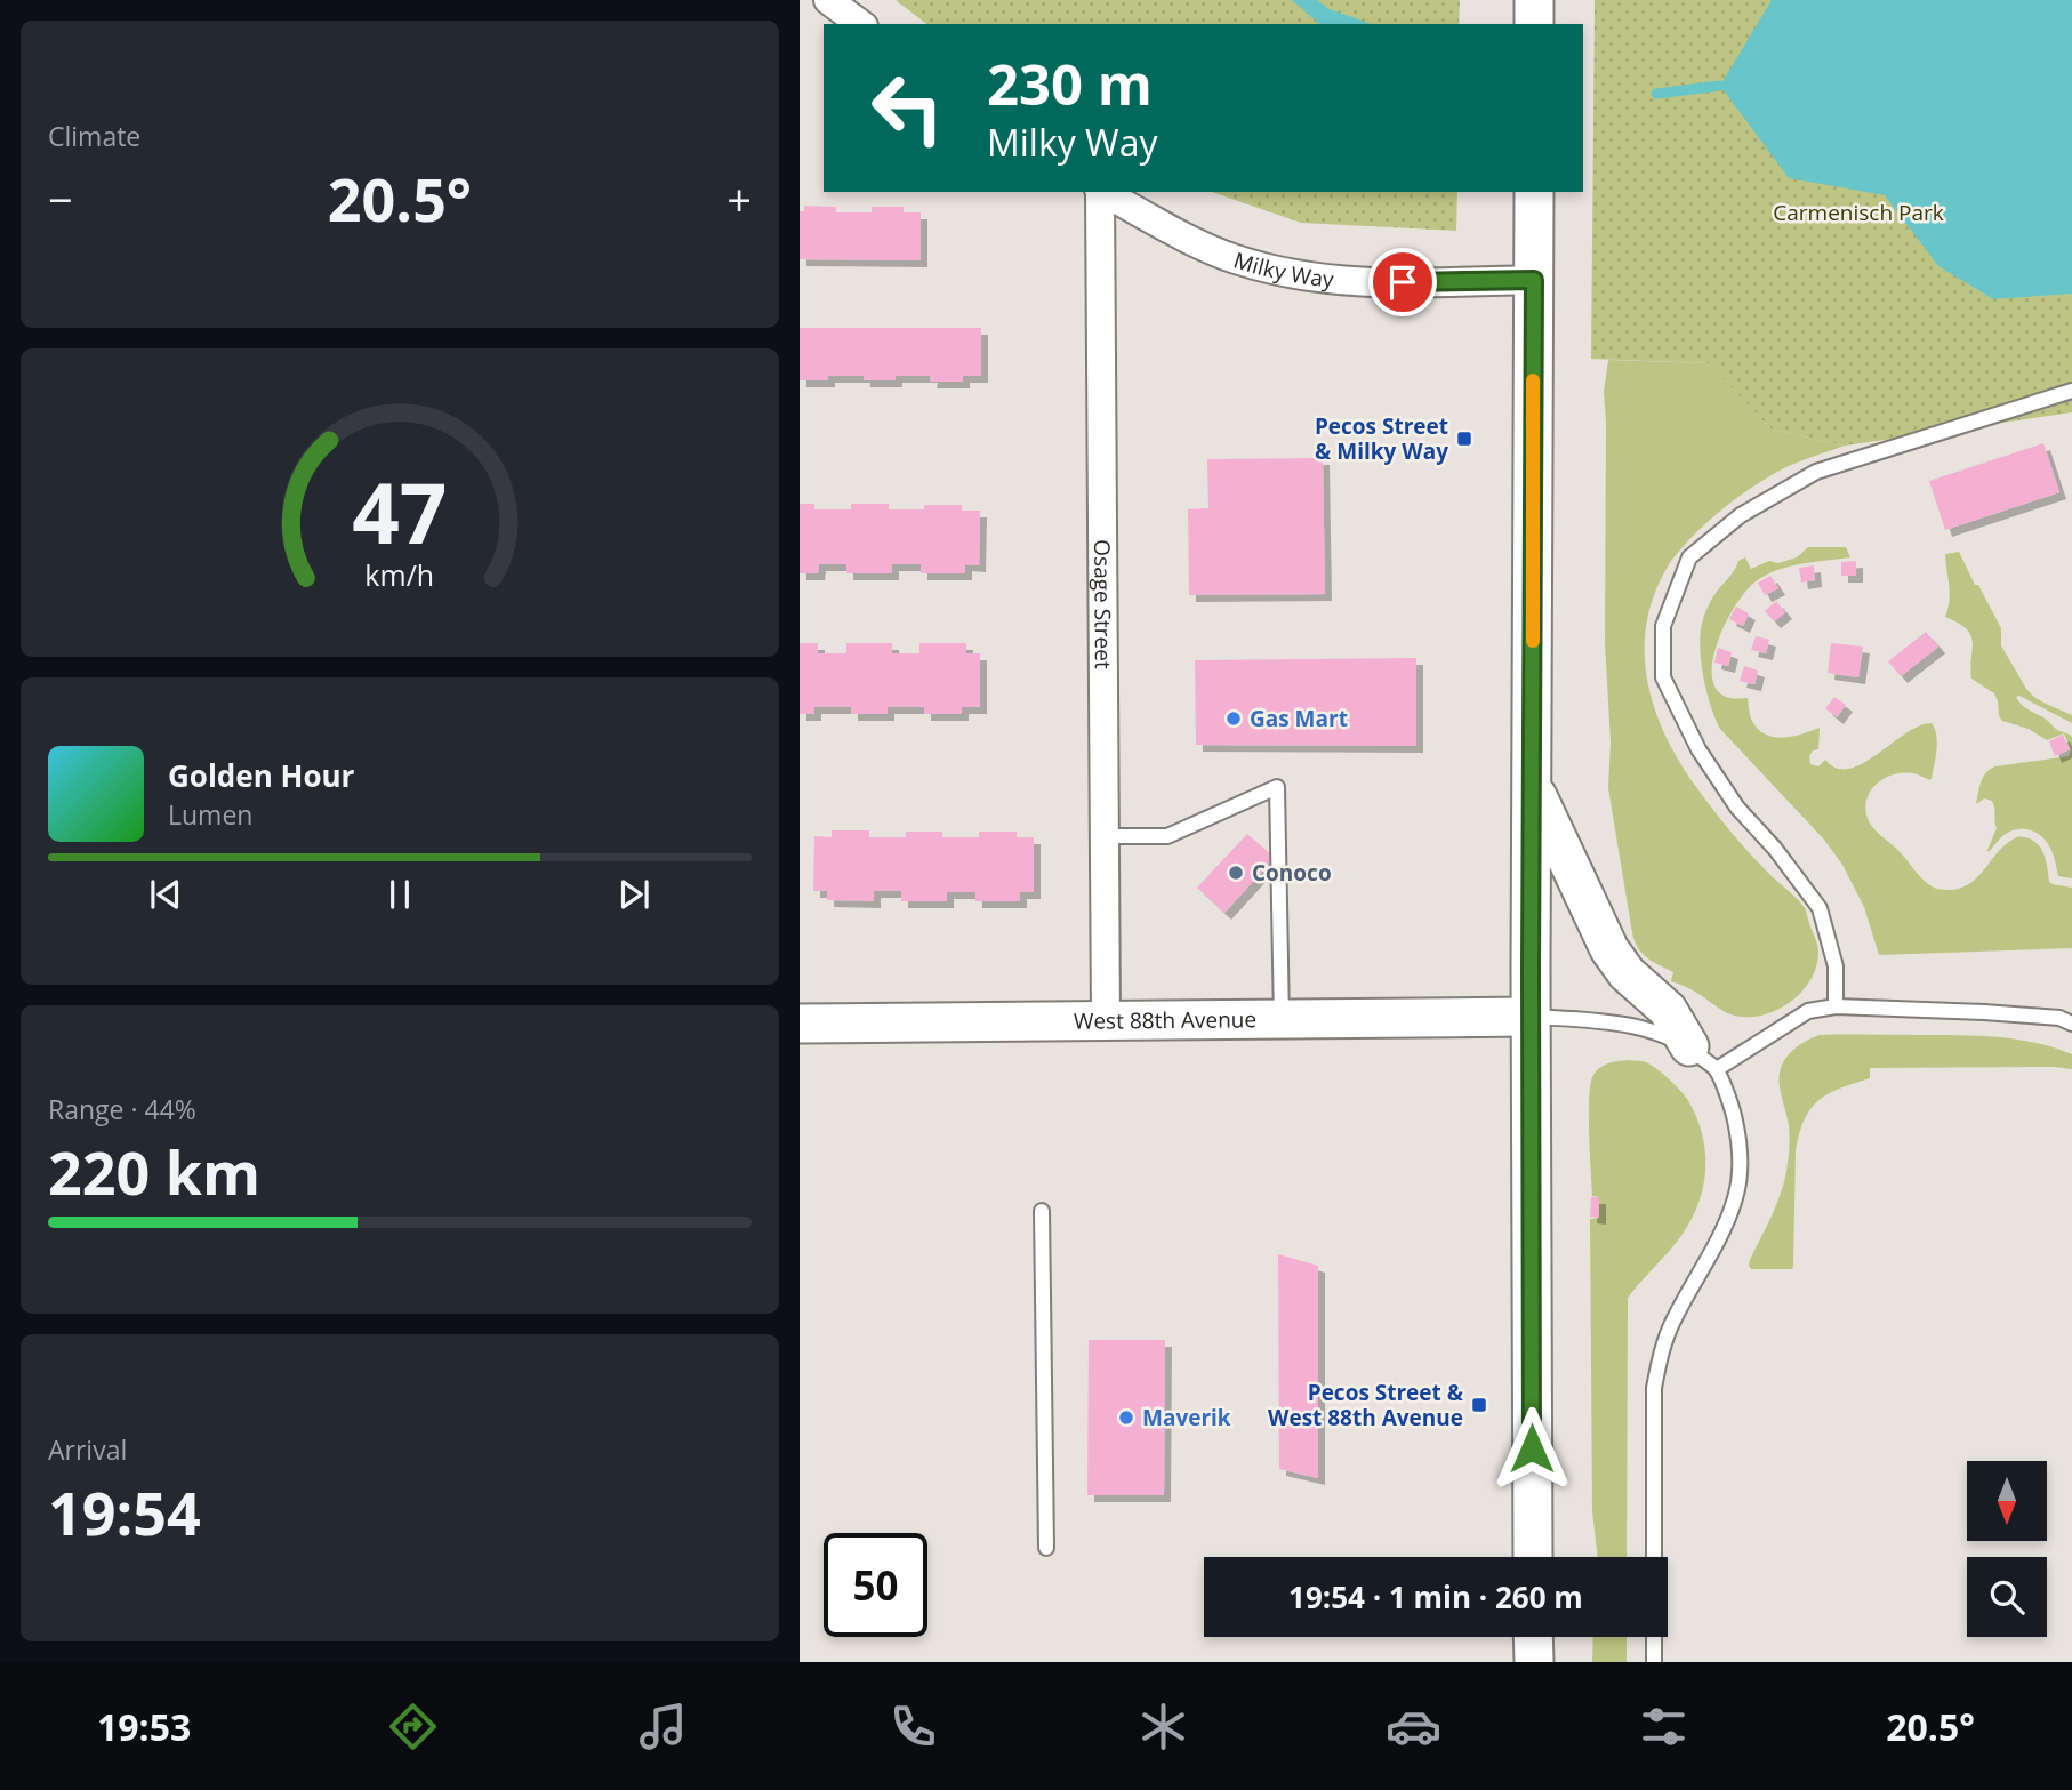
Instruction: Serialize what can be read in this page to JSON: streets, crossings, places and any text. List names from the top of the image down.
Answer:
{
  "streets": {
    "main road": ["West 88th Avenue"],
    "street": ["Milky Way", "Osage Street"]
  },
  "crossings": [
    ["Osage Street", "West 88th Avenue"]
  ],
  "parks": ["Carmenisch Park"],
  "places": {
    "transit": ["Pecos Street & Milky Way", "Pecos Street & West 88th Avenue"],
    "other": ["Gas Mart", "Conoco", "Maverik"]
  },
  "north": "bottom",
  "page": {
    "tile": [
      "Climate",
      ["Range · 44%", "220 km"],
      ["Arrival", "19:54"]
    ],
    "turn": ["230 m", "Milky Way"],
    "heat": ["−", "20.5°", "+"],
    "song": ["Golden Hour", "Lumen"],
    "limit": "50",
    "trip": "19:54 · 1 min · 260 m",
    "tabs": ["19:53", "20.5°"],
    "gauge": ["47", "km/h"]
  }
}
